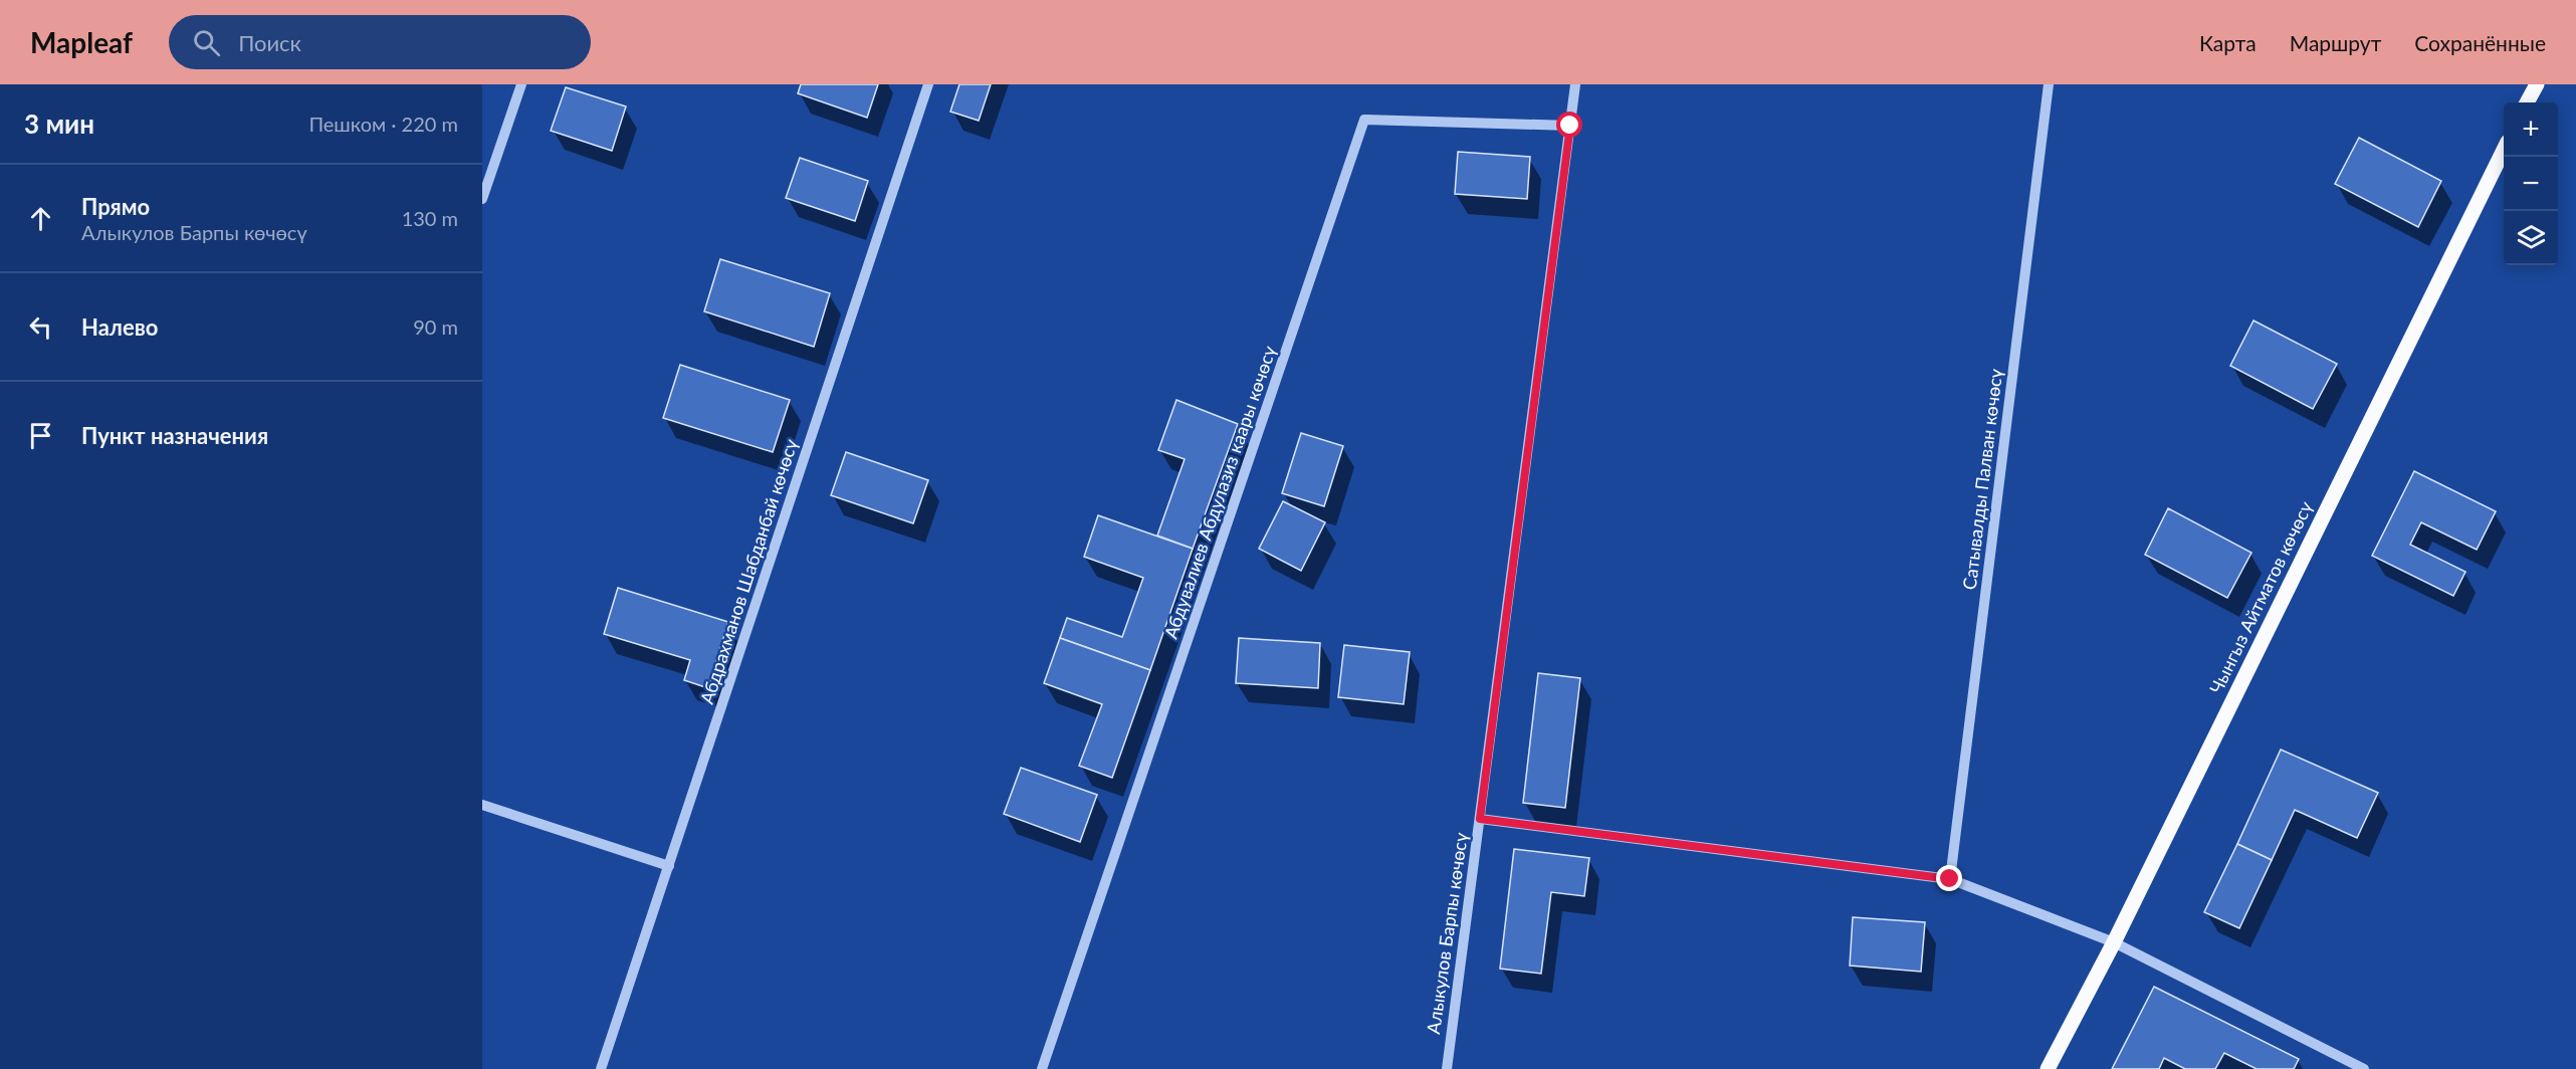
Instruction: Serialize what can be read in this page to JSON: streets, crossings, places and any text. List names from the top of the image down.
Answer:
{
  "streets": {
    "main road": ["Чынгыз Айтматов көчөсү"],
    "street": [
      "Сатывалды Палван көчөсү",
      "Абдувалиев Абдулазиз каары көчөсү",
      "Абдрахманов Шабданбай көчөсү",
      "Алыкулов Барпы көчөсү"
    ]
  },
  "crossings": [
    ["Абдувалиев Абдулазиз каары көчөсү", "Алыкулов Барпы көчөсү"]
  ],
  "page": {
    "header": "Mapleaf",
    "search": "Поиск",
    "nav": ["Карта", "Маршрут", "Сохранённые"],
    "heading": ["3 мин", "Пешком · 220 m"],
    "map_buttons": ["+", "−"],
    "list": [
      ["Прямо", "Алыкулов Барпы көчөсү", "130 m"],
      ["Налево", "90 m"],
      "Пункт назначения"
    ]
  }
}
